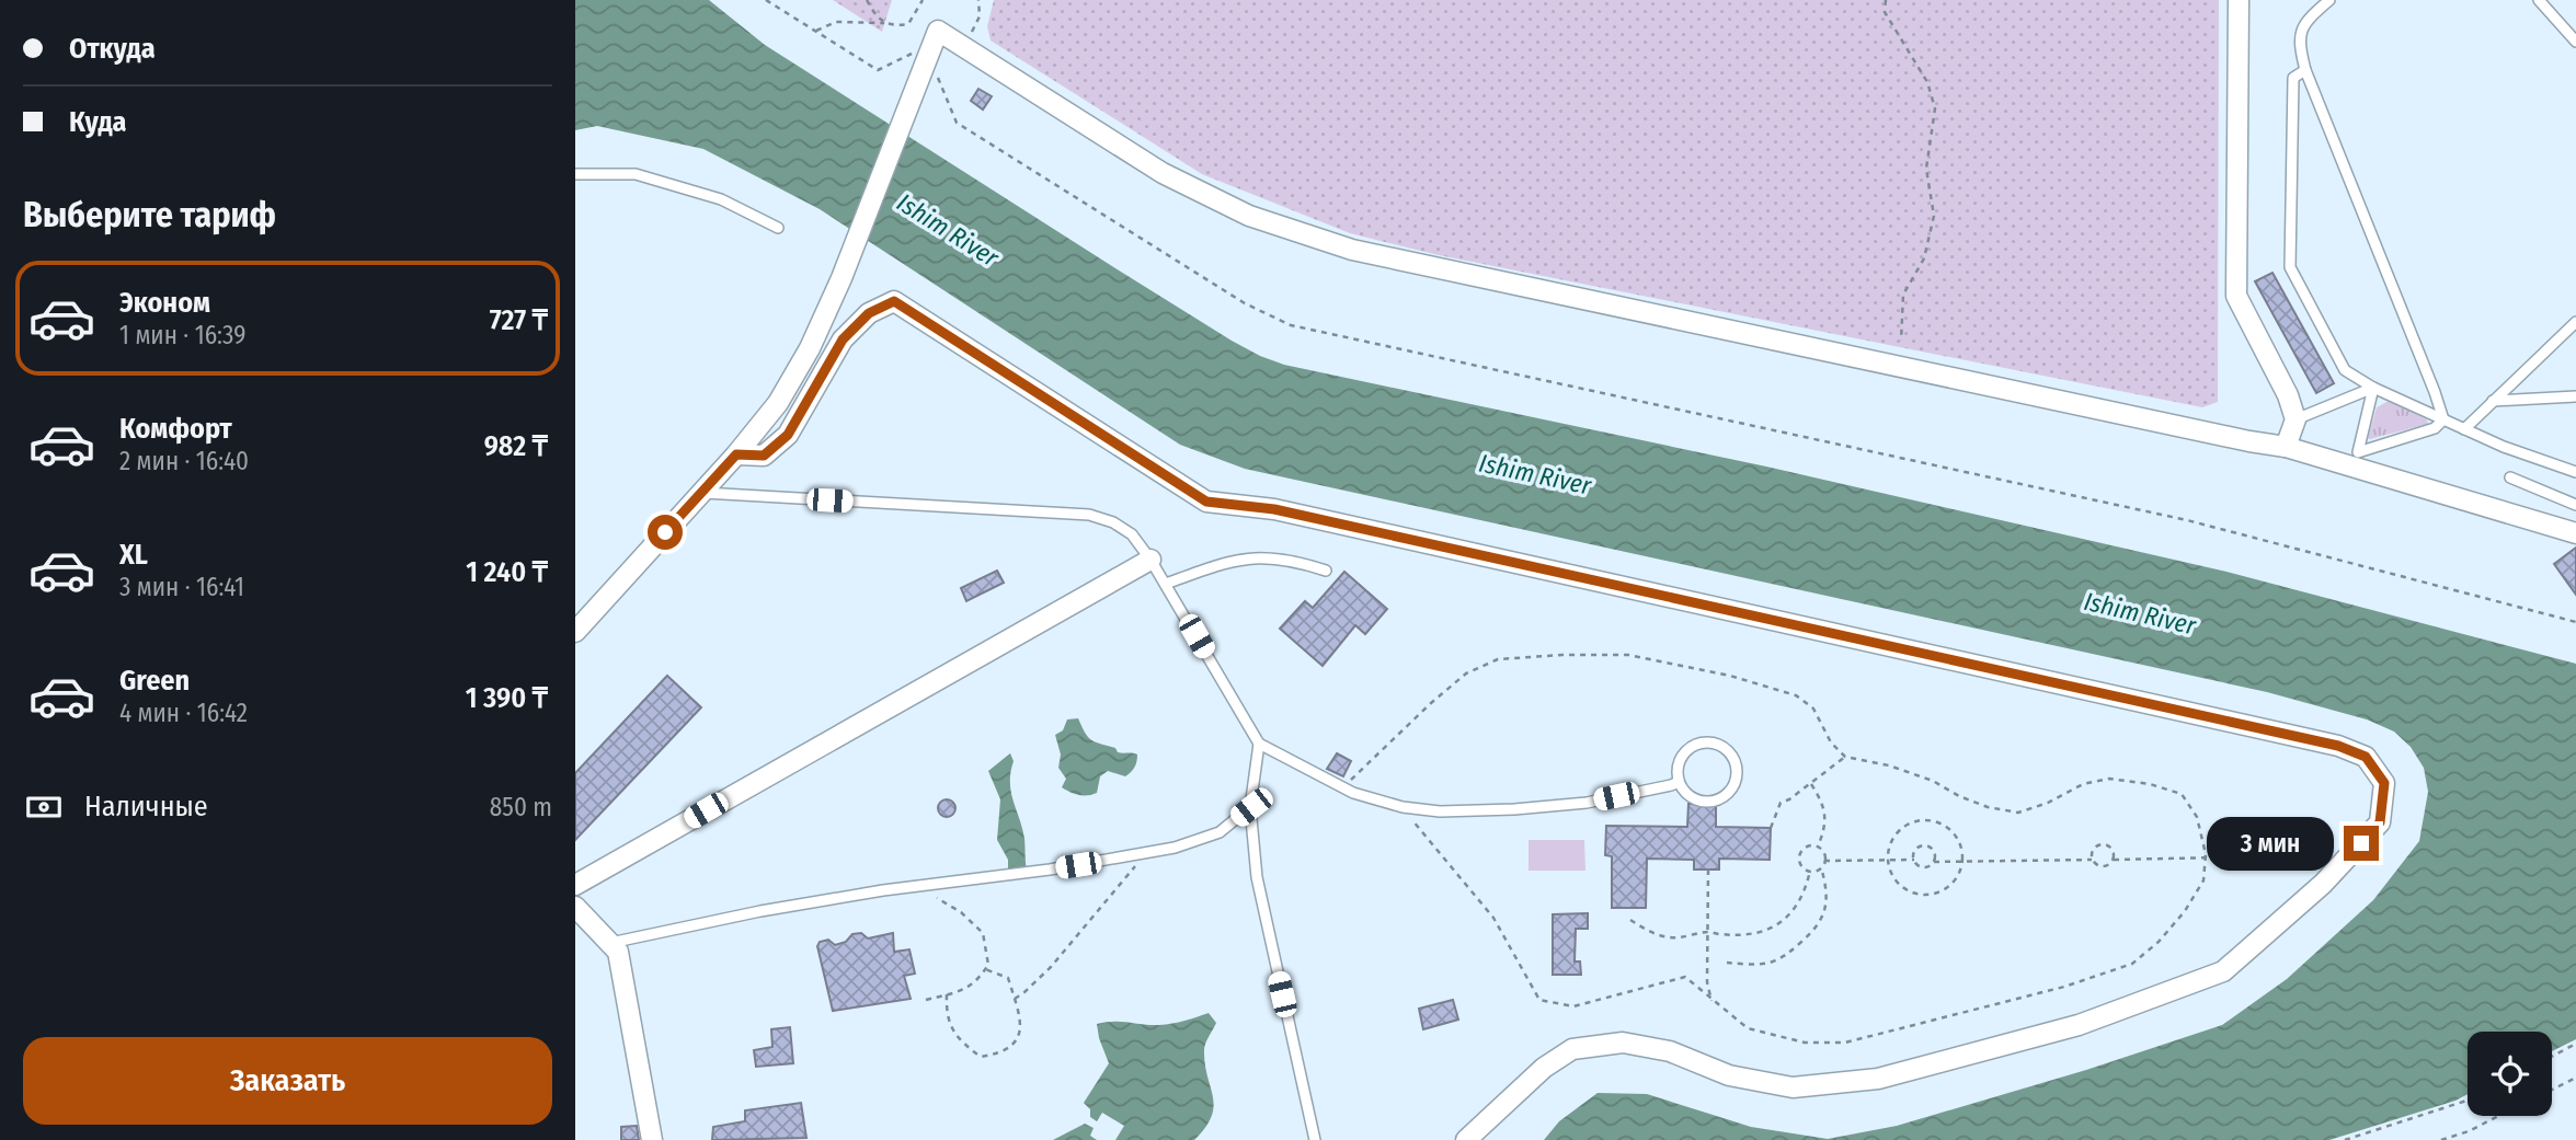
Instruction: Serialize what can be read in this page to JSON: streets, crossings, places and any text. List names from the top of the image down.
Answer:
{
  "water": ["Ishim River"],
  "page": {
    "banner": ["Откуда", "Куда"],
    "heading": "Выберите тариф",
    "list": [
      {
        "name": "Эконом",
        "note": "1 мин · 16:39",
        "value": "727 ₸"
      },
      {
        "name": "Комфорт",
        "note": "2 мин · 16:40",
        "value": "982 ₸"
      },
      {
        "name": "XL",
        "note": "3 мин · 16:41",
        "value": "1 240 ₸"
      },
      {
        "name": "Green",
        "note": "4 мин · 16:42",
        "value": "1 390 ₸"
      }
    ],
    "pay": ["Наличные", "850 m"],
    "bubble": "3 мин",
    "buttons": "Заказать"
  }
}
